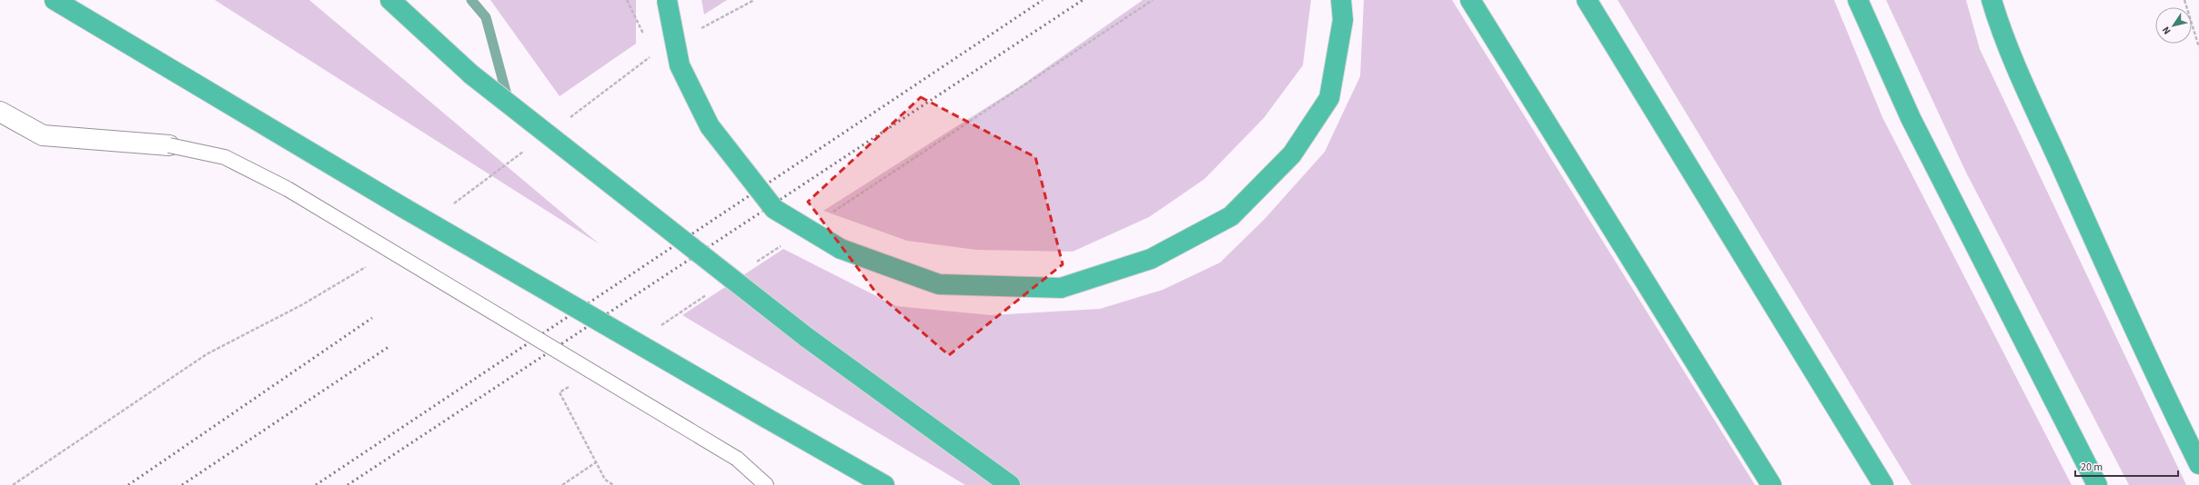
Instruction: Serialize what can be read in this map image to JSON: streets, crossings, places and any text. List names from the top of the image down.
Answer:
{
  "scale_bar": "20 m",
  "north": "bottom left"
}
